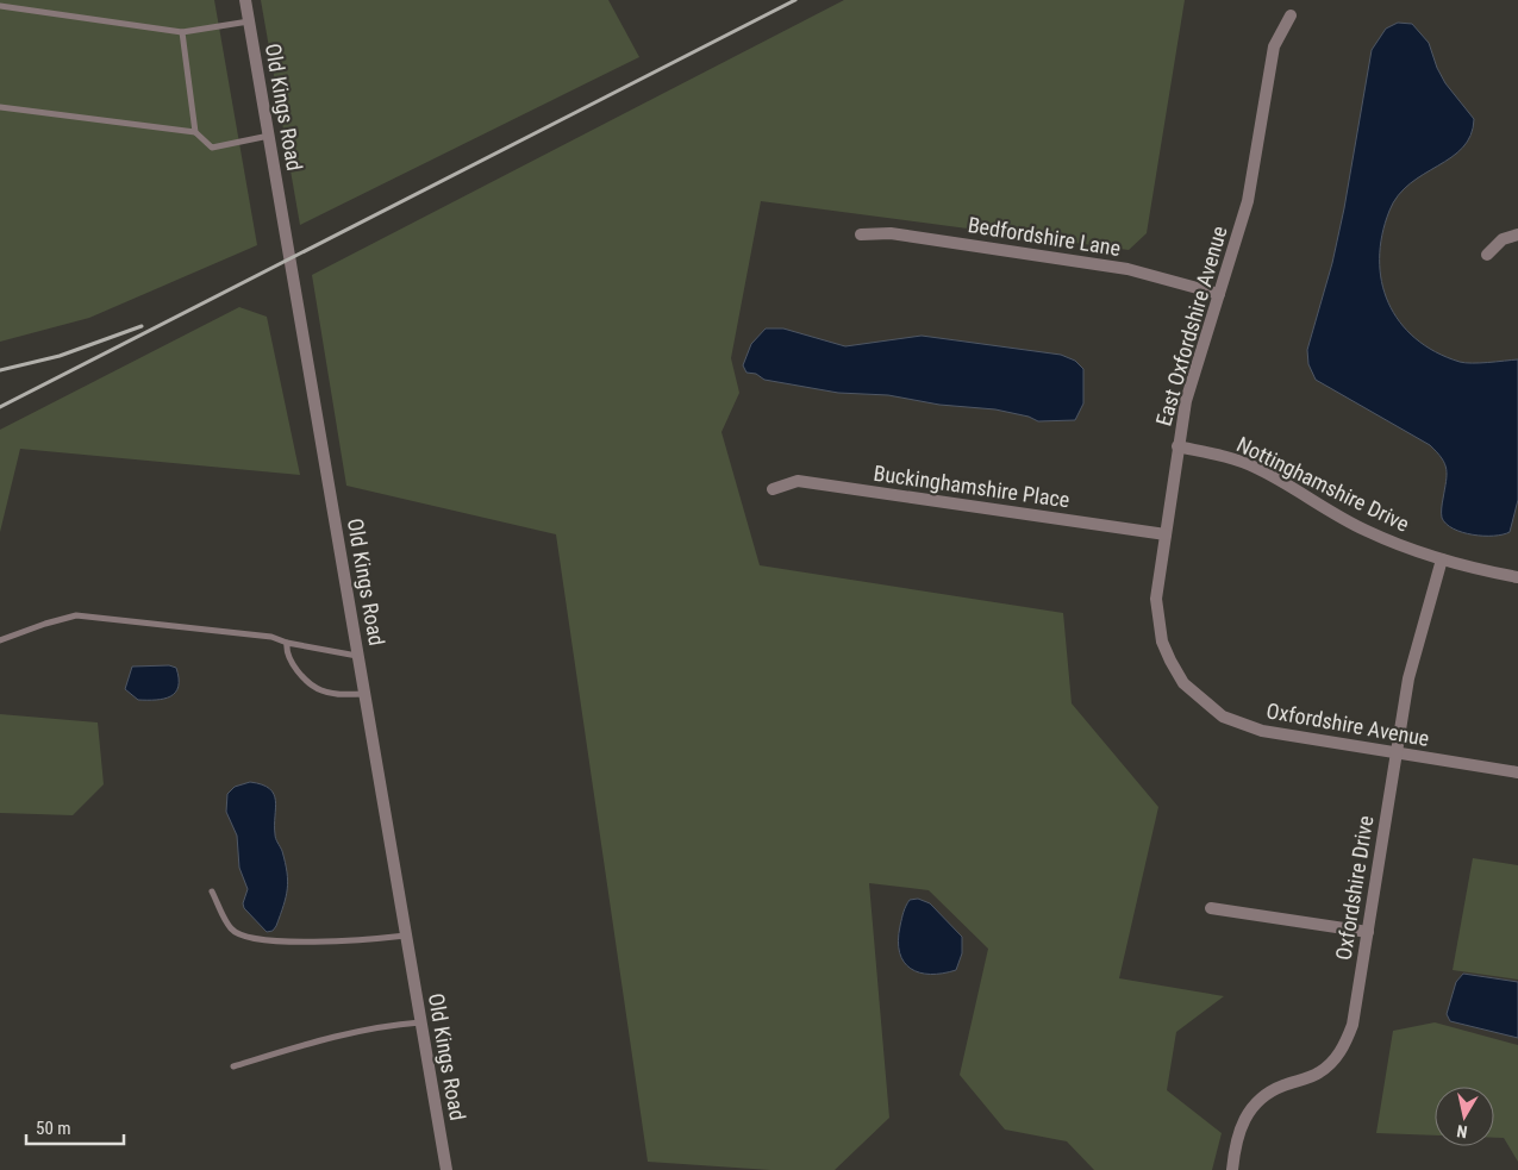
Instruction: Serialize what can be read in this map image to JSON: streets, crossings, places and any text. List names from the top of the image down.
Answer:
{
  "streets": {
    "street": [
      "Old Kings Road",
      "Bedfordshire Lane",
      "East Oxfordshire Avenue",
      "Nottinghamshire Drive",
      "Buckinghamshire Place",
      "Oxfordshire Avenue",
      "Oxfordshire Drive"
    ]
  },
  "crossings": [
    ["Bedfordshire Lane", "East Oxfordshire Avenue"],
    ["East Oxfordshire Avenue", "Nottinghamshire Drive"],
    ["East Oxfordshire Avenue", "Buckinghamshire Place"],
    ["East Oxfordshire Avenue", "Oxfordshire Avenue"],
    ["Nottinghamshire Drive", "Oxfordshire Drive"],
    ["Oxfordshire Avenue", "Oxfordshire Drive"]
  ],
  "scale_bar": "50 m",
  "north": "bottom"
}
